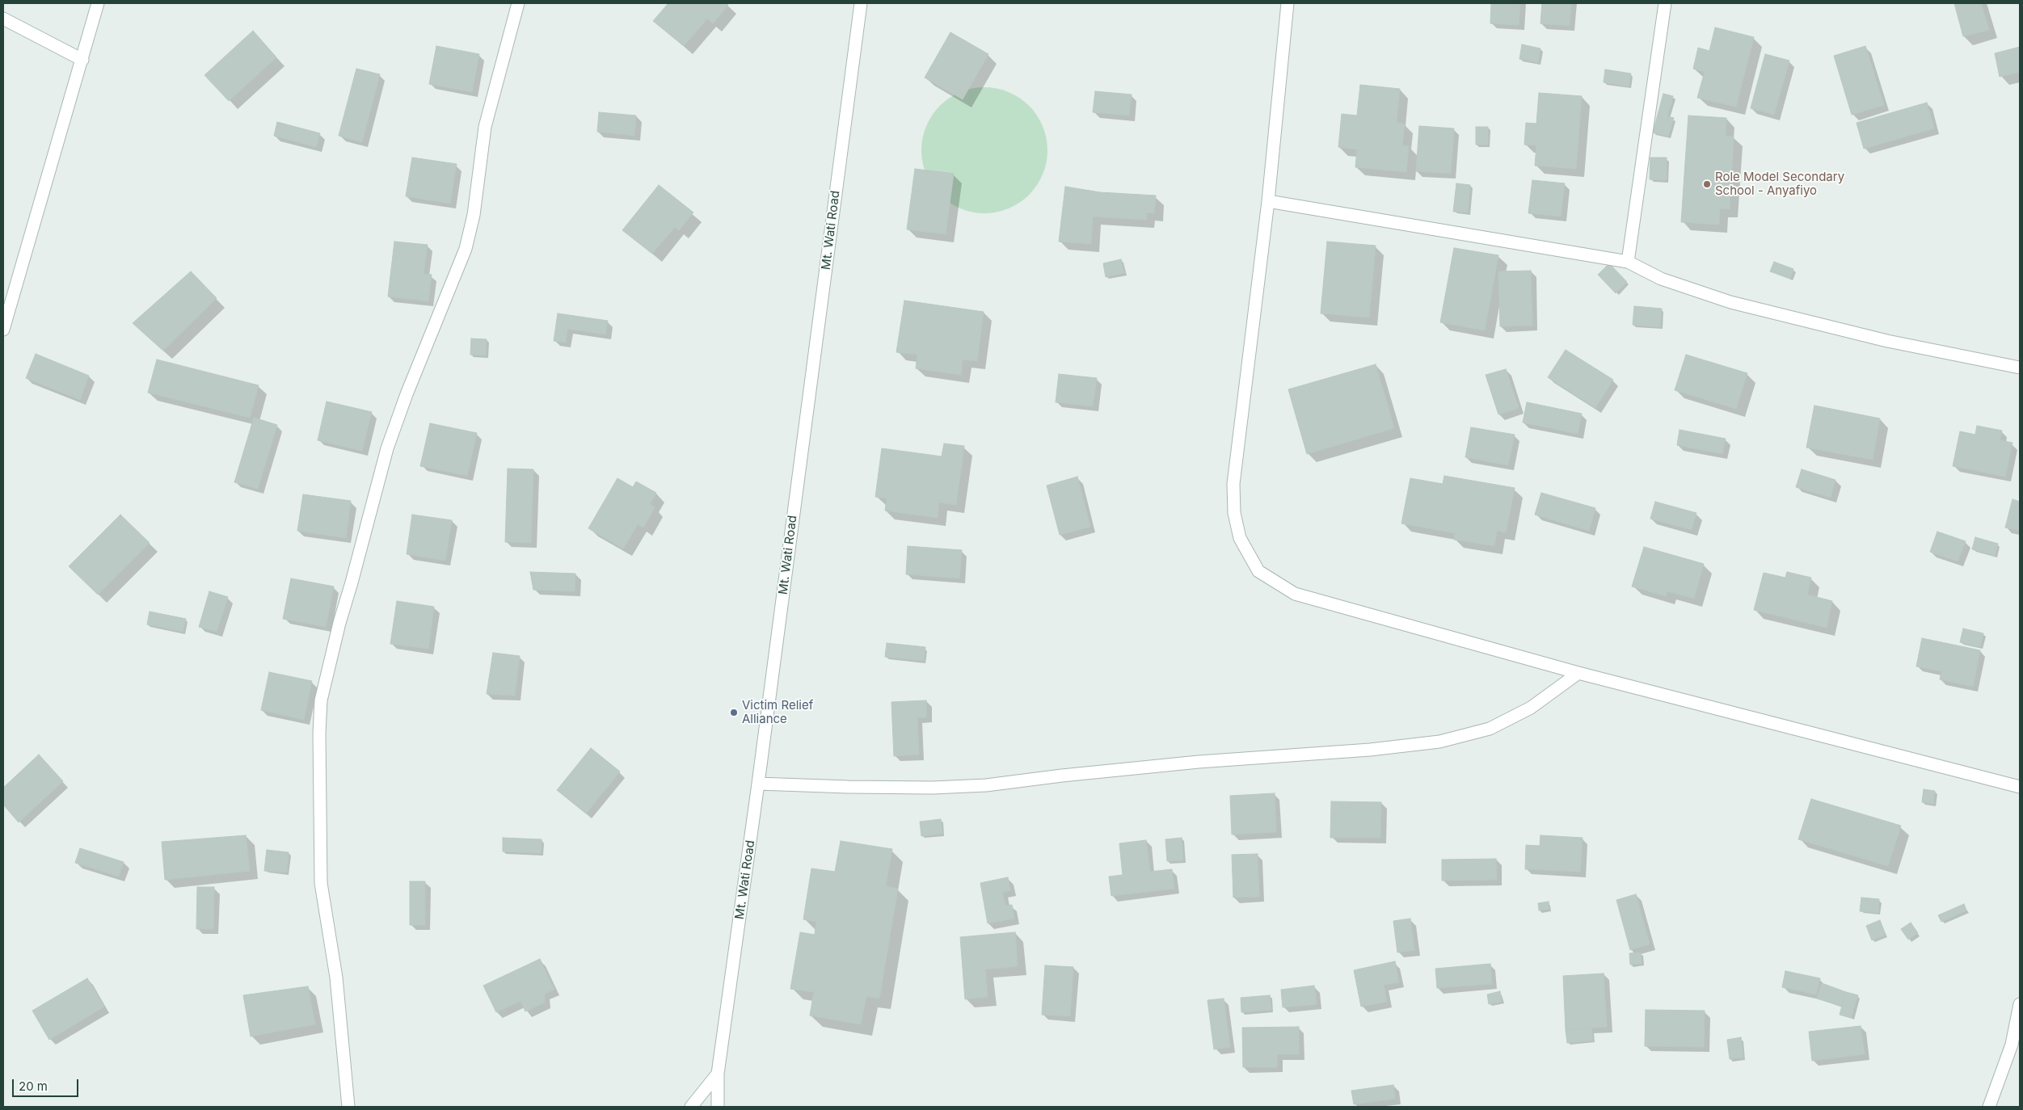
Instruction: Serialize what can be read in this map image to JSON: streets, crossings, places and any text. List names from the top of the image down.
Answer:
{
  "streets": {
    "street": ["Mt. Wati Road"]
  },
  "places": ["Role Model Secondary School - Anyafiyo", "Victim Relief Alliance"],
  "scale_bar": "20 m"
}
